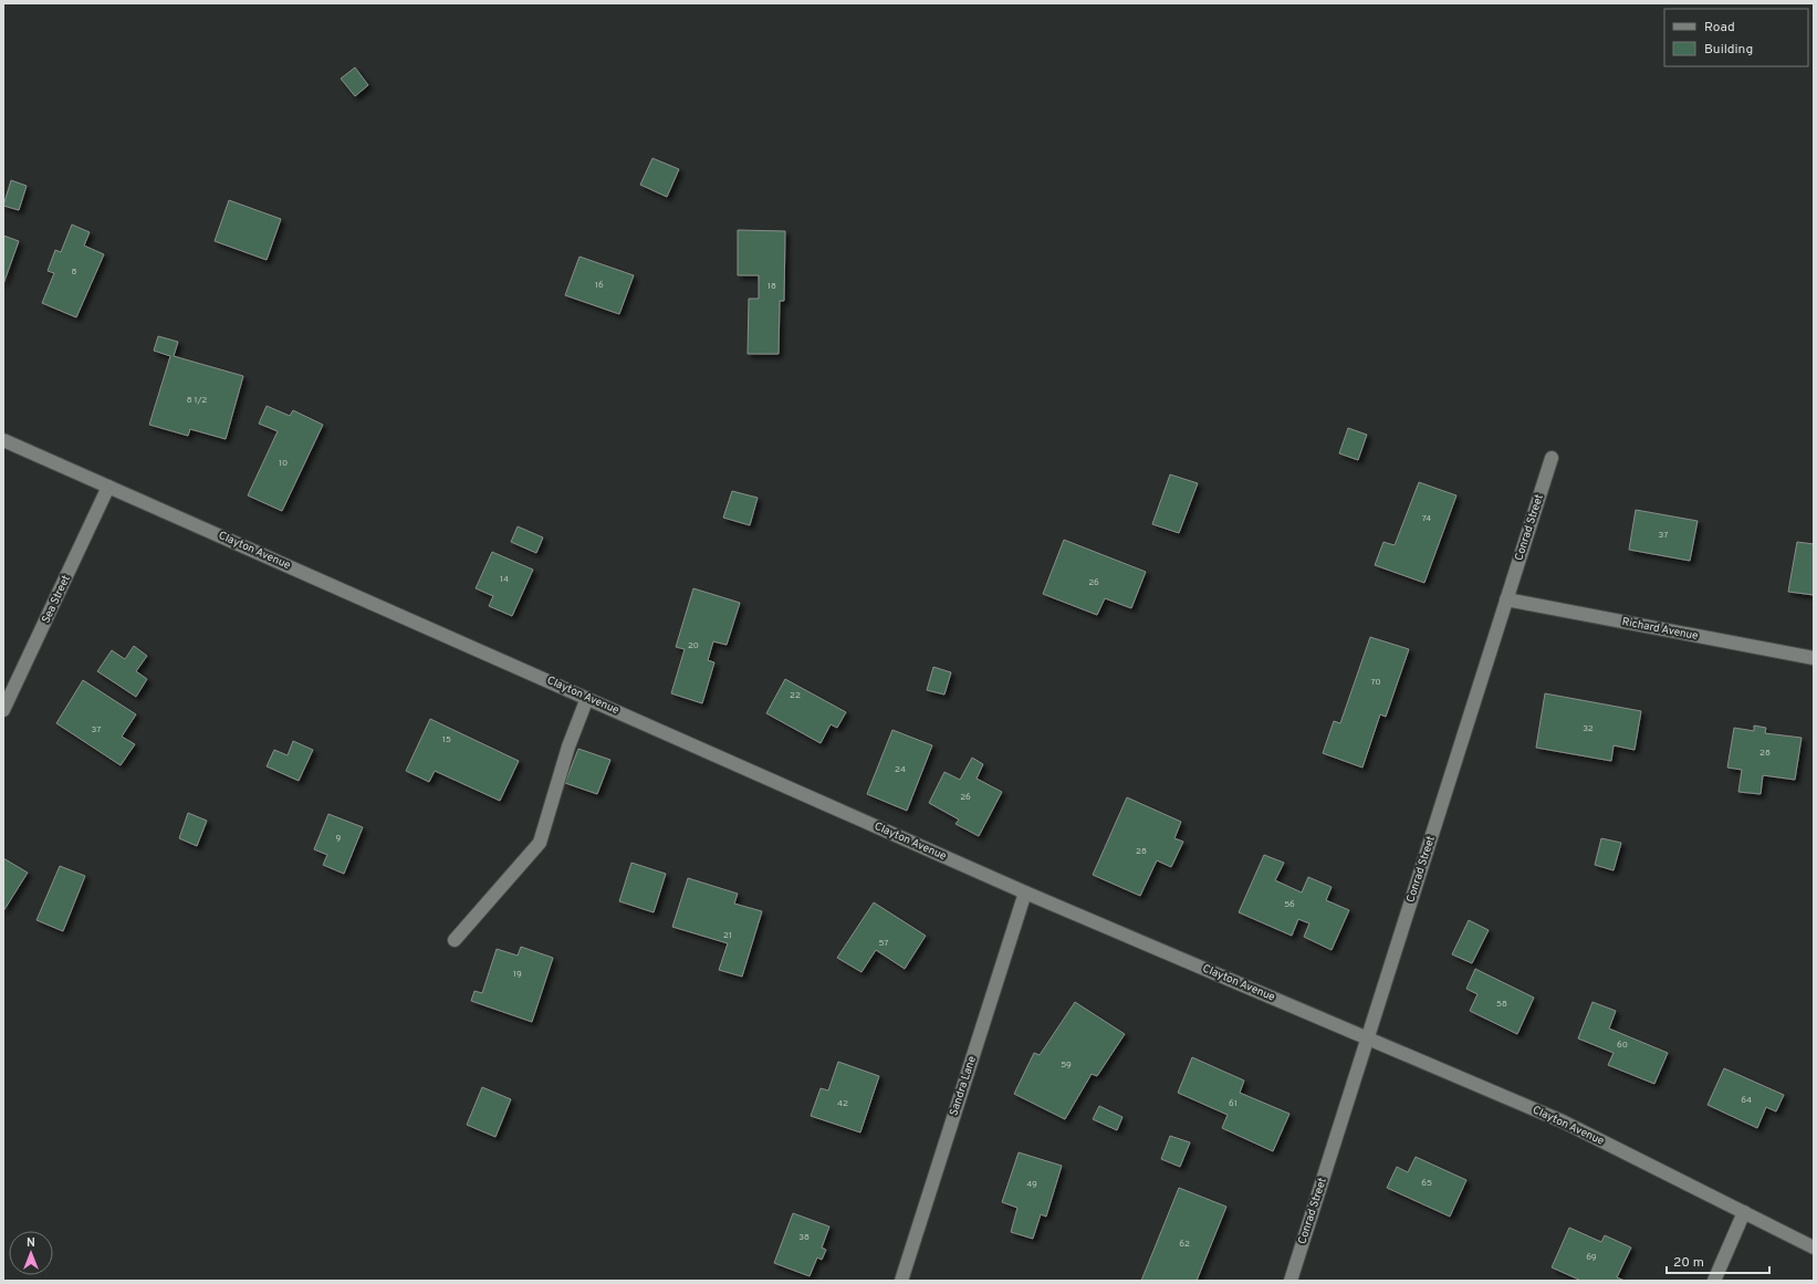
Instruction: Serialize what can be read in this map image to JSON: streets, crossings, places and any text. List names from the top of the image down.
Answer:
{
  "streets": {
    "street": [
      "Conrad Street",
      "Clayton Avenue",
      "Sea Street",
      "Richard Avenue",
      "Sandra Lane"
    ]
  },
  "crossings": [
    ["Conrad Street", "Clayton Avenue"],
    ["Conrad Street", "Richard Avenue"],
    ["Clayton Avenue", "Sea Street"],
    ["Clayton Avenue", "Sandra Lane"]
  ],
  "house_numbers": [
    "8",
    "16",
    "18",
    "8 1/2",
    "10",
    "74",
    "37",
    "14",
    "26",
    "20",
    "70",
    "22",
    "32",
    "37",
    "15",
    "28",
    "24",
    "26",
    "9",
    "28",
    "56",
    "21",
    "57",
    "19",
    "58",
    "60",
    "59",
    "64",
    "42",
    "61",
    "65",
    "49",
    "38",
    "62",
    "69"
  ],
  "legend": ["Road", "Building"],
  "scale_bar": "20 m",
  "north": "top"
}
